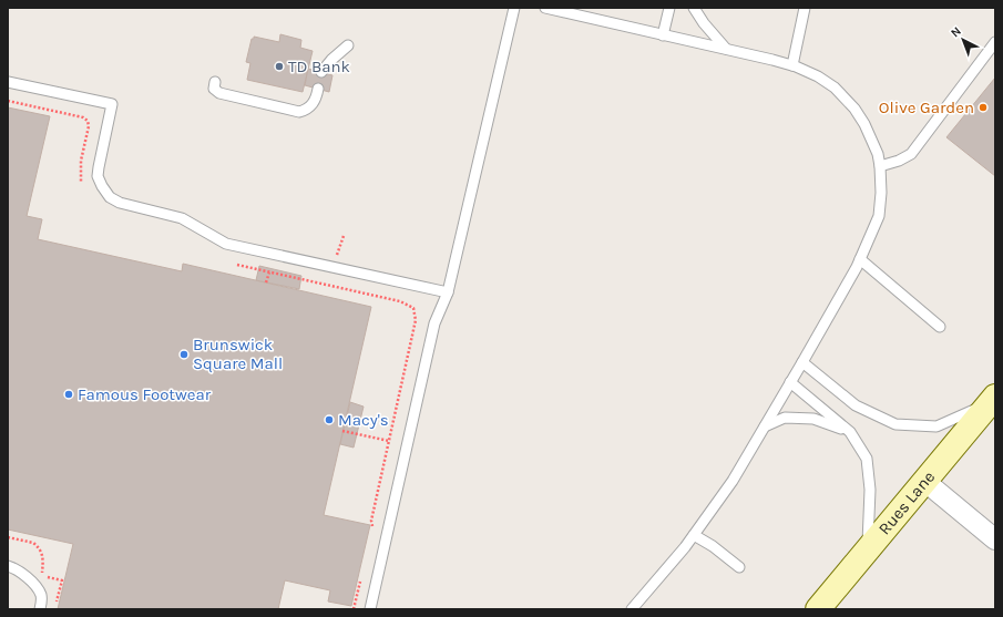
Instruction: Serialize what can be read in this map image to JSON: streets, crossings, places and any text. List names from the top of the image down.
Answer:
{
  "streets": {
    "main road": ["Rues Lane"]
  },
  "places": [
    "TD Bank",
    "Olive Garden",
    "Brunswick Square Mall",
    "Famous Footwear",
    "Macy's"
  ],
  "north": "top left"
}
